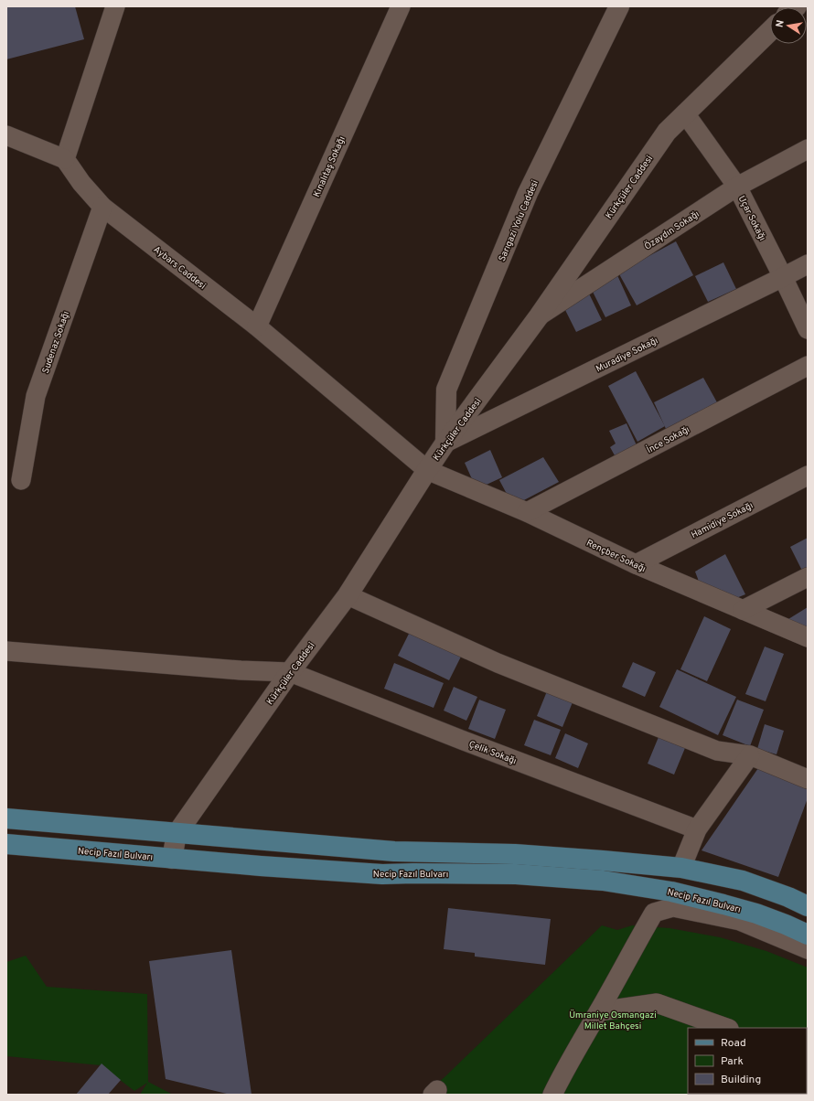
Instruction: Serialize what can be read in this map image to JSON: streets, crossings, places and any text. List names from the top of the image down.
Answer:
{
  "streets": {
    "main road": ["Kürkçüler Caddesi", "Sarıgazi Yolu Caddesi", "Necip Fazıl Bulvarı"],
    "street": [
      "Kınalıtaş Sokağı",
      "Uçar Sokağı",
      "Özaydın Sokağı",
      "Aybars Caddesi",
      "Sudenaz Sokağı",
      "Muradiye Sokağı",
      "İnce Sokağı",
      "Hamidiye Sokağı",
      "Rençber Sokağı",
      "Çelik Sokağı"
    ]
  },
  "crossings": [
    ["Kınalıtaş Sokağı", "Aybars Caddesi"],
    ["Kürkçüler Caddesi", "Uçar Sokağı"],
    ["Kürkçüler Caddesi", "Sarıgazi Yolu Caddesi"],
    ["Kürkçüler Caddesi", "Özaydın Sokağı"],
    ["Kürkçüler Caddesi", "Aybars Caddesi"],
    ["Kürkçüler Caddesi", "Muradiye Sokağı"],
    ["Kürkçüler Caddesi", "Rençber Sokağı"],
    ["Kürkçüler Caddesi", "Çelik Sokağı"],
    ["Kürkçüler Caddesi", "Necip Fazıl Bulvarı"],
    ["Uçar Sokağı", "Özaydın Sokağı"],
    ["Uçar Sokağı", "Muradiye Sokağı"],
    ["Sarıgazi Yolu Caddesi", "Muradiye Sokağı"],
    ["Aybars Caddesi", "Sudenaz Sokağı"],
    ["Aybars Caddesi", "Rençber Sokağı"],
    ["İnce Sokağı", "Rençber Sokağı"],
    ["Hamidiye Sokağı", "Rençber Sokağı"]
  ],
  "parks": ["Ümraniye Osmangazi Millet Bahçesi"],
  "legend": ["Road", "Park", "Building"],
  "north": "left"
}
